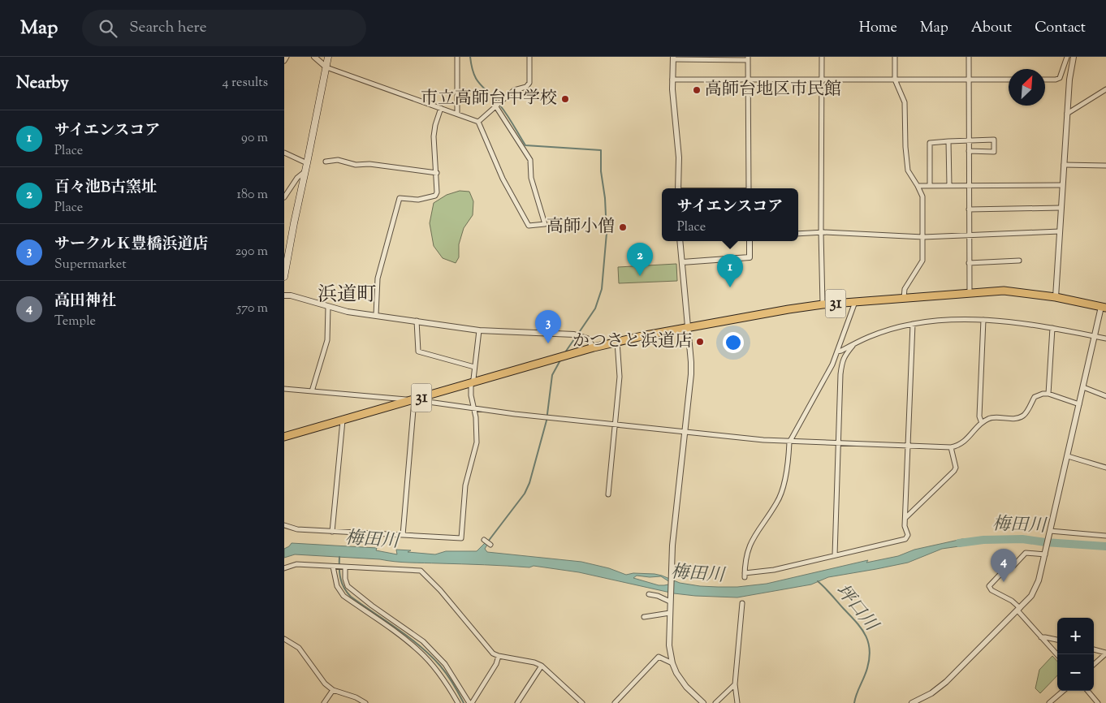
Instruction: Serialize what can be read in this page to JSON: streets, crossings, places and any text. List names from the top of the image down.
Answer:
{
  "streets": {
    "main road": ["31"]
  },
  "districts": ["浜道町"],
  "water": ["梅田川", "坪口川"],
  "places": [
    "高師台地区市民館",
    "市立高師台中学校",
    "高師小僧",
    "かつさと浜道店"
  ],
  "north": "top right",
  "page": {
    "header": "Map",
    "search": "Search here",
    "nav": [
      "Home",
      "Map",
      "About",
      "Contact"
    ],
    "heading": ["Nearby", "4 results"],
    "list": [
      {
        "mark": "1",
        "name": "サイエンスコア",
        "note": "Place",
        "value": "90 m"
      },
      {
        "mark": "2",
        "name": "百々池B古窯址",
        "note": "Place",
        "value": "180 m"
      },
      {
        "mark": "3",
        "name": "サークルＫ豊橋浜道店",
        "note": "Supermarket",
        "value": "290 m"
      },
      {
        "mark": "4",
        "name": "高田神社",
        "note": "Temple",
        "value": "570 m"
      }
    ],
    "popup": ["サイエンスコア", "Place"],
    "pins": [
      "2",
      "1",
      "3",
      "4"
    ],
    "map_buttons": ["+", "−"]
  }
}
